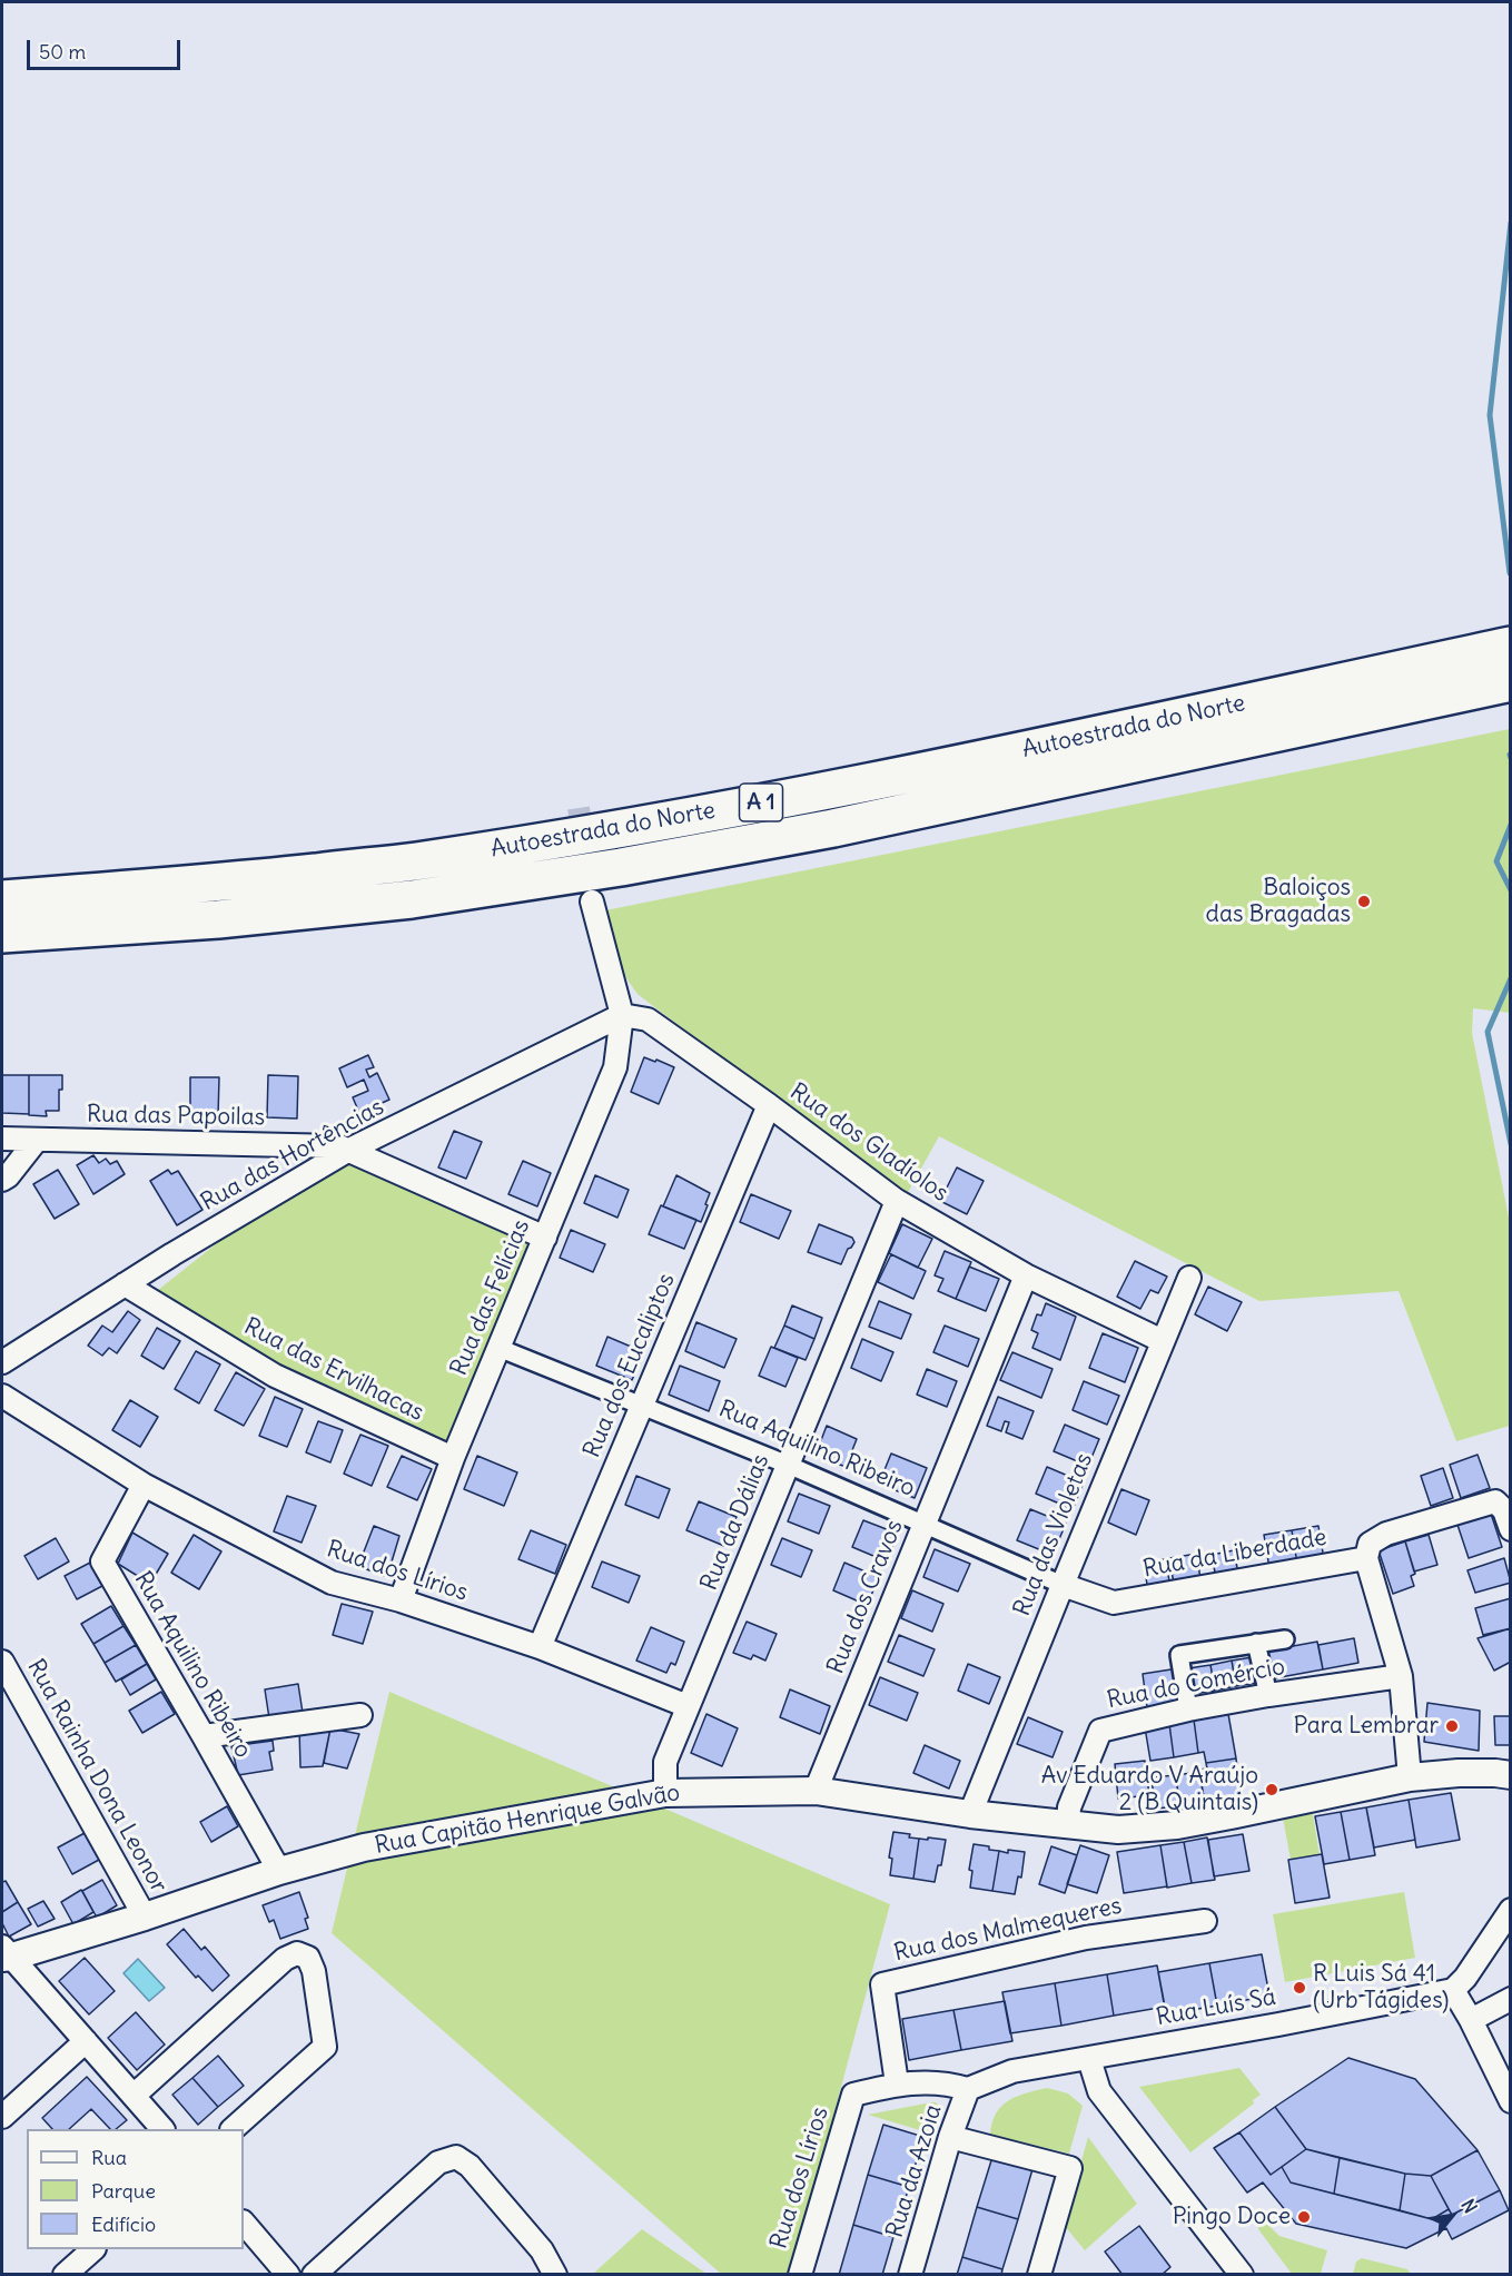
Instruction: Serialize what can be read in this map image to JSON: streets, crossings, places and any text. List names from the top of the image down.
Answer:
{
  "streets": {
    "highway": ["Autoestrada do Norte", "A 1"],
    "street": [
      "Rua das Papoilas",
      "Rua dos Gladíolos",
      "Rua das Hortências",
      "Rua das Felícias",
      "Rua dos Eucaliptos",
      "Rua das Ervilhacas",
      "Rua Aquilino Ribeiro",
      "Rua da Dálias",
      "Rua das Violetas",
      "Rua da Liberdade",
      "Rua dos Lírios",
      "Rua dos Cravos",
      "Rua do Comércio",
      "Rua Rainha Dona Leonor",
      "Rua Capitão Henrique Galvão",
      "Rua dos Malmequeres",
      "Rua Luís Sá",
      "Rua da Azoia"
    ]
  },
  "crossings": [
    ["Rua das Papoilas", "Rua das Hortências"],
    ["Rua das Papoilas", "Rua das Felícias"],
    ["Rua dos Gladíolos", "Rua das Hortências"],
    ["Rua dos Gladíolos", "Rua das Felícias"],
    ["Rua dos Gladíolos", "Rua dos Eucaliptos"],
    ["Rua dos Gladíolos", "Rua da Dálias"],
    ["Rua dos Gladíolos", "Rua das Violetas"],
    ["Rua dos Gladíolos", "Rua dos Cravos"],
    ["Rua das Hortências", "Rua das Felícias"],
    ["Rua das Hortências", "Rua das Ervilhacas"],
    ["Rua das Felícias", "Rua das Ervilhacas"],
    ["Rua das Felícias", "Rua Aquilino Ribeiro"],
    ["Rua das Felícias", "Rua dos Lírios"],
    ["Rua dos Eucaliptos", "Rua Aquilino Ribeiro"],
    ["Rua dos Eucaliptos", "Rua dos Lírios"],
    ["Rua Aquilino Ribeiro", "Rua da Dálias"],
    ["Rua Aquilino Ribeiro", "Rua das Violetas"],
    ["Rua Aquilino Ribeiro", "Rua da Liberdade"],
    ["Rua Aquilino Ribeiro", "Rua dos Lírios"],
    ["Rua Aquilino Ribeiro", "Rua dos Cravos"],
    ["Rua Aquilino Ribeiro", "Rua Capitão Henrique Galvão"],
    ["Rua da Dálias", "Rua dos Lírios"],
    ["Rua da Dálias", "Rua Capitão Henrique Galvão"],
    ["Rua das Violetas", "Rua Capitão Henrique Galvão"],
    ["Rua dos Lírios", "Rua dos Malmequeres"],
    ["Rua dos Lírios", "Rua da Azoia"],
    ["Rua dos Cravos", "Rua Capitão Henrique Galvão"],
    ["Rua do Comércio", "Rua Capitão Henrique Galvão"],
    ["Rua Rainha Dona Leonor", "Rua Capitão Henrique Galvão"],
    ["Rua Luís Sá", "Rua da Azoia"]
  ],
  "places": [
    "Baloiços das Bragadas",
    "Para Lembrar",
    "Av Eduardo V Araújo 2 (B Quintais)",
    "R Luis Sá 41 (Urb Tágides)",
    "Pingo Doce"
  ],
  "legend": ["Rua", "Parque", "Edifício"],
  "scale_bar": "50 m",
  "north": "top right"
}
